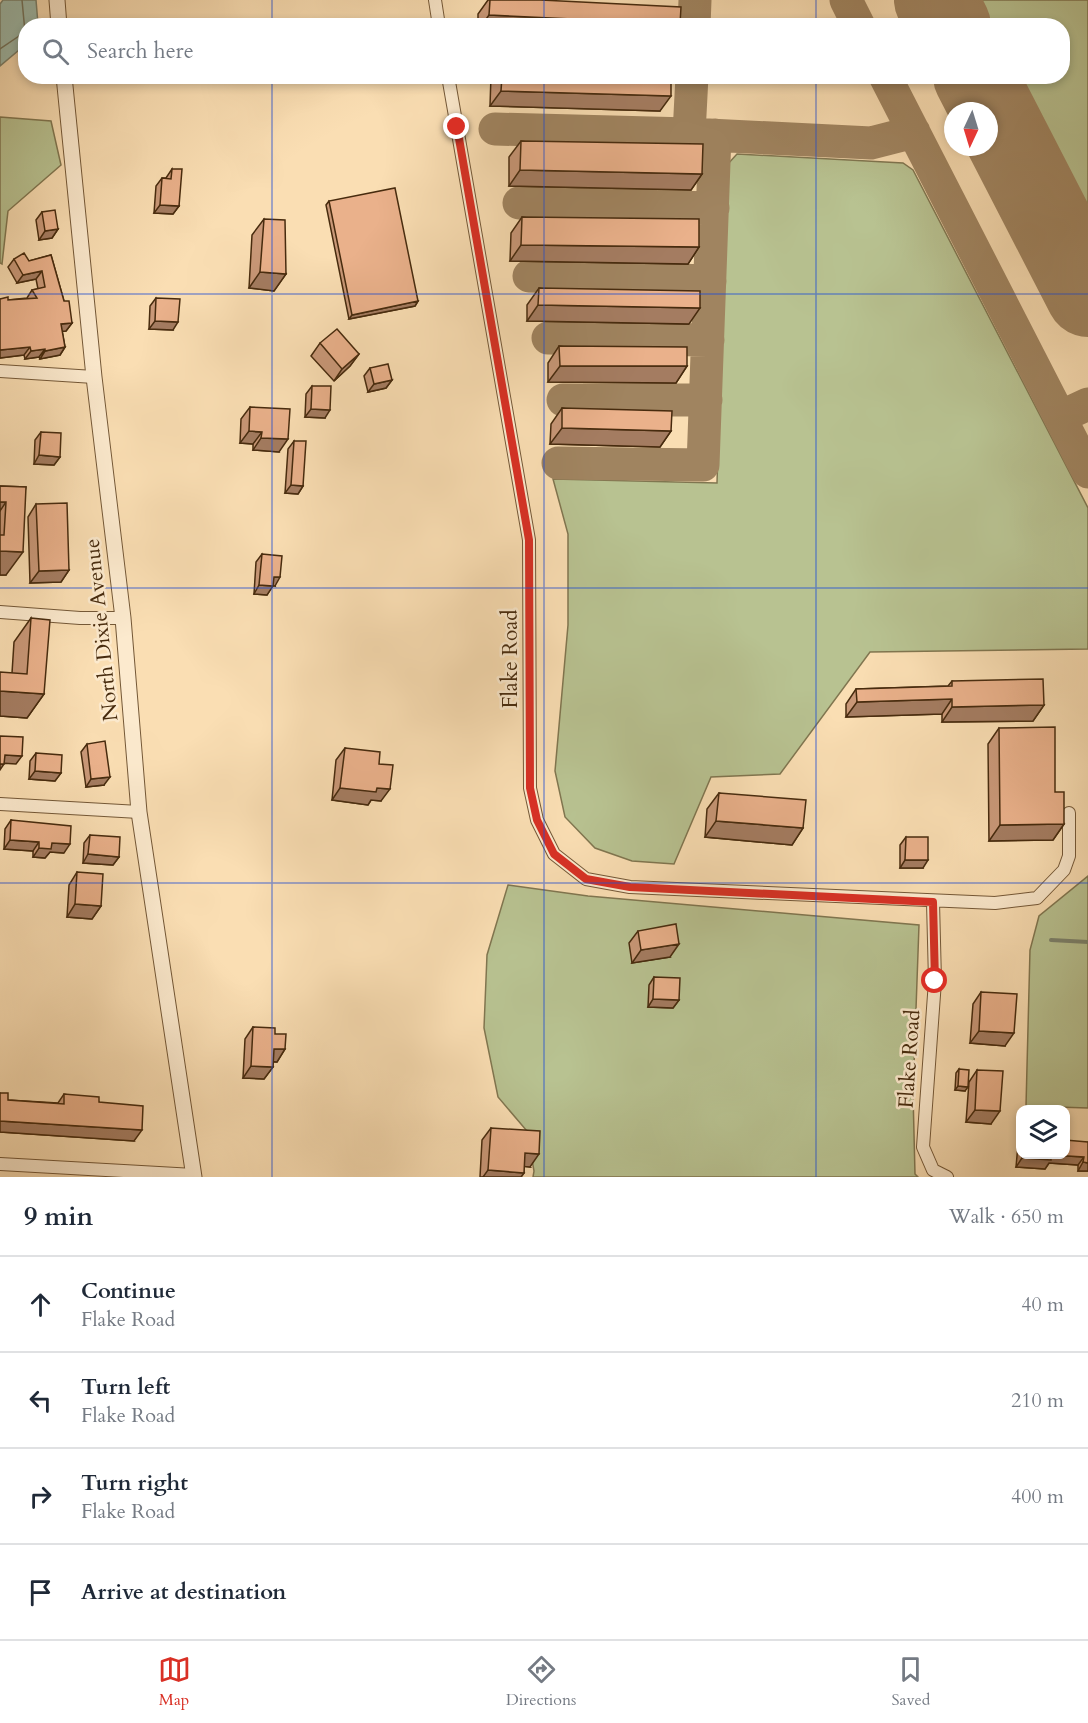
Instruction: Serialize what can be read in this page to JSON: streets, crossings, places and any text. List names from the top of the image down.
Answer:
{
  "streets": {
    "street": ["North Dixie Avenue", "Flake Road"]
  },
  "north": "bottom",
  "page": {
    "search": "Search here",
    "heading": ["9 min", "Walk · 650 m"],
    "list": [
      ["Continue", "Flake Road", "40 m"],
      ["Turn left", "Flake Road", "210 m"],
      ["Turn right", "Flake Road", "400 m"],
      "Arrive at destination"
    ],
    "nav": ["Map", "Directions", "Saved"]
  }
}
